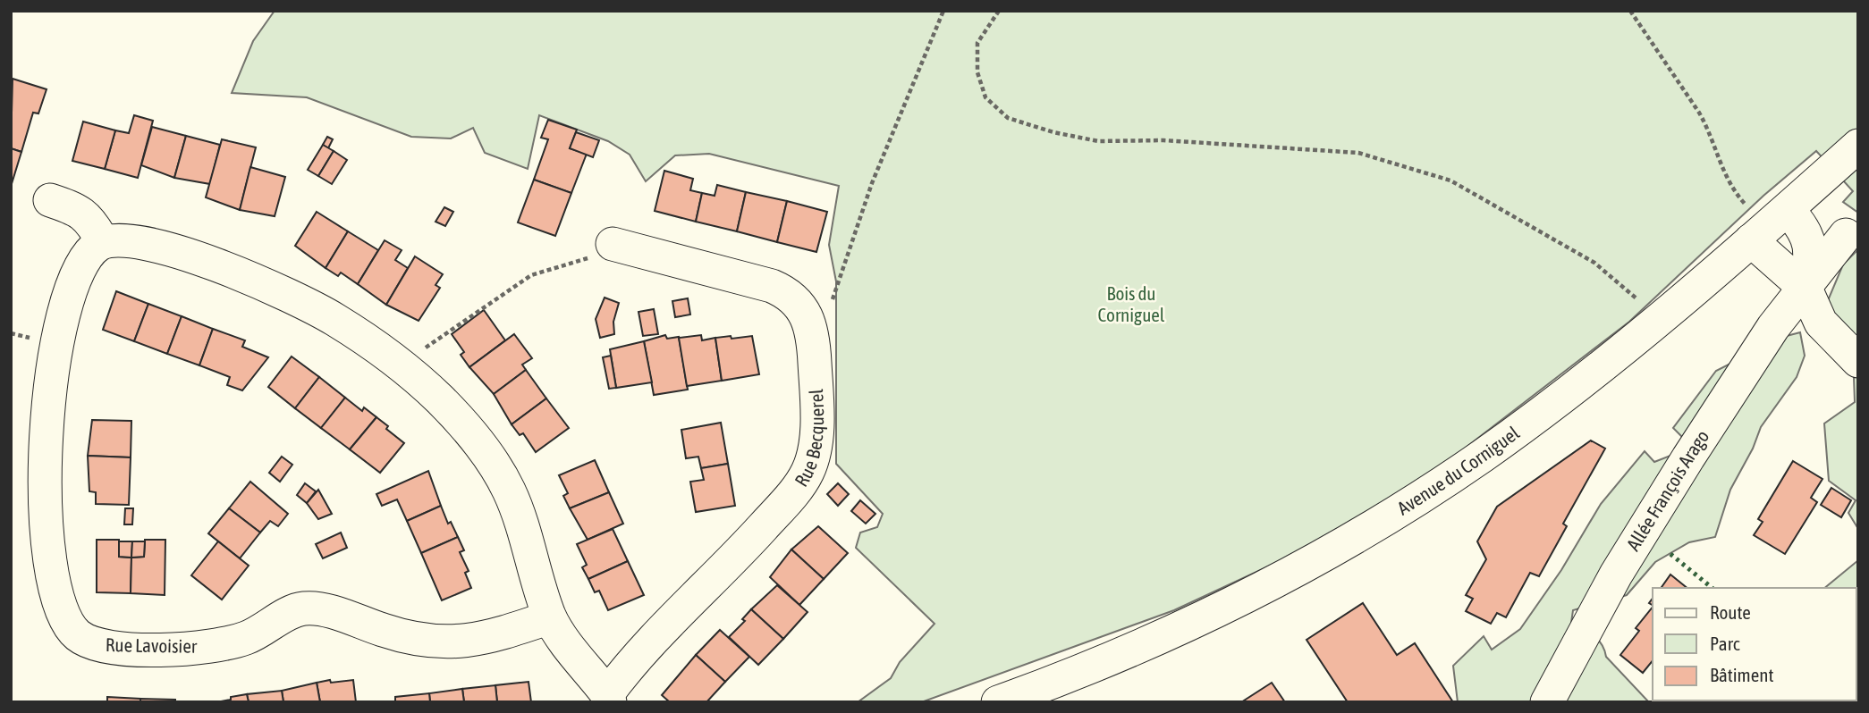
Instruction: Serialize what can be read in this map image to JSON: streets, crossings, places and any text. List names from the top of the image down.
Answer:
{
  "streets": {
    "street": [
      "Rue Becquerel",
      "Avenue du Corniguel",
      "Allée François Arago",
      "Rue Lavoisier"
    ]
  },
  "parks": ["Bois du Corniguel"],
  "legend": ["Route", "Parc", "Bâtiment"]
}
